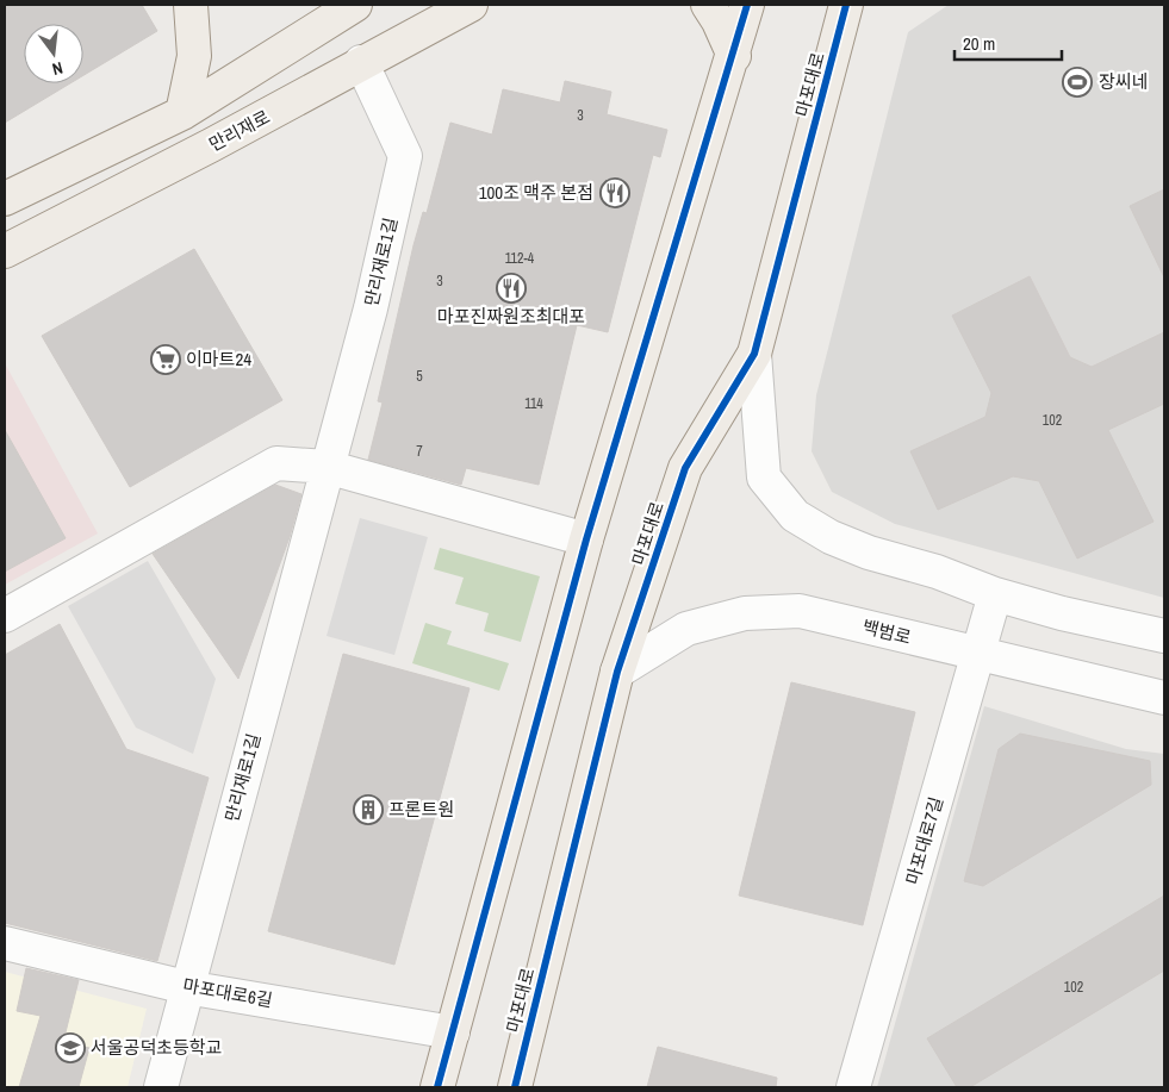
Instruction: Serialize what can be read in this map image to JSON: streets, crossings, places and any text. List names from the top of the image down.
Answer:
{
  "streets": {
    "main road": ["마포대로", "만리재로"],
    "street": [
      "만리재로1길",
      "백범로",
      "마포대로7길",
      "마포대로6길"
    ]
  },
  "crossings": [
    ["마포대로", "백범로"],
    ["만리재로", "만리재로1길"],
    ["만리재로1길", "마포대로6길"],
    ["백범로", "마포대로7길"]
  ],
  "places": {
    "sports": ["장씨네"],
    "restaurant": ["100조 맥주 본점", "마포진짜원조최대포"],
    "supermarket": ["이마트24"],
    "building": ["프론트원"],
    "school or university": ["서울공덕초등학교"]
  },
  "house_numbers": [
    "3",
    "112-4",
    "3",
    "5",
    "114",
    "102",
    "7",
    "102"
  ],
  "scale_bar": "20 m",
  "north": "bottom"
}
